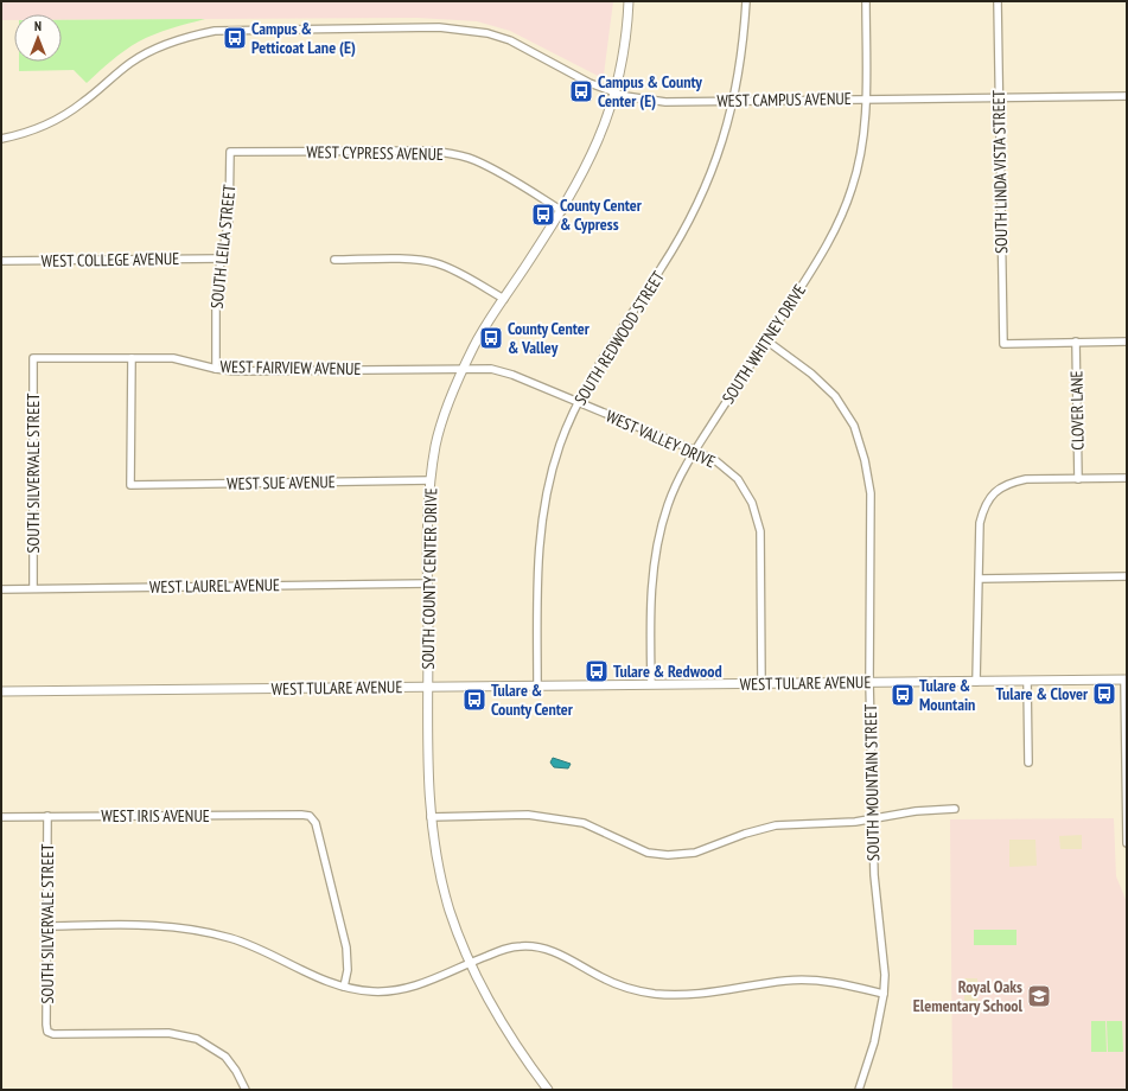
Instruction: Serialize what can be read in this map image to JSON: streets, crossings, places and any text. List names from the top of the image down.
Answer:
{
  "streets": {
    "street": [
      "WEST CAMPUS AVENUE",
      "WEST CYPRESS AVENUE",
      "SOUTH LINDA VISTA STREET",
      "SOUTH LEILA STREET",
      "WEST COLLEGE AVENUE",
      "SOUTH REDWOOD STREET",
      "SOUTH WHITNEY DRIVE",
      "WEST FAIRVIEW AVENUE",
      "CLOVER LANE",
      "WEST VALLEY DRIVE",
      "SOUTH SILVERVALE STREET",
      "WEST SUE AVENUE",
      "SOUTH COUNTY CENTER DRIVE",
      "WEST LAUREL AVENUE",
      "WEST TULARE AVENUE",
      "SOUTH MOUNTAIN STREET",
      "WEST IRIS AVENUE"
    ]
  },
  "crossings": [
    ["WEST CAMPUS AVENUE", "SOUTH LINDA VISTA STREET"],
    ["WEST CAMPUS AVENUE", "SOUTH REDWOOD STREET"],
    ["WEST CAMPUS AVENUE", "SOUTH WHITNEY DRIVE"],
    ["WEST CAMPUS AVENUE", "SOUTH COUNTY CENTER DRIVE"],
    ["WEST CYPRESS AVENUE", "SOUTH LEILA STREET"],
    ["WEST CYPRESS AVENUE", "SOUTH COUNTY CENTER DRIVE"],
    ["SOUTH LINDA VISTA STREET", "CLOVER LANE"],
    ["SOUTH LEILA STREET", "WEST COLLEGE AVENUE"],
    ["SOUTH LEILA STREET", "WEST FAIRVIEW AVENUE"],
    ["SOUTH REDWOOD STREET", "WEST VALLEY DRIVE"],
    ["SOUTH REDWOOD STREET", "WEST TULARE AVENUE"],
    ["SOUTH WHITNEY DRIVE", "WEST VALLEY DRIVE"],
    ["SOUTH WHITNEY DRIVE", "WEST TULARE AVENUE"],
    ["SOUTH WHITNEY DRIVE", "SOUTH MOUNTAIN STREET"],
    ["WEST FAIRVIEW AVENUE", "WEST VALLEY DRIVE"],
    ["WEST FAIRVIEW AVENUE", "SOUTH SILVERVALE STREET"],
    ["WEST FAIRVIEW AVENUE", "WEST SUE AVENUE"],
    ["WEST FAIRVIEW AVENUE", "SOUTH COUNTY CENTER DRIVE"],
    ["WEST VALLEY DRIVE", "SOUTH COUNTY CENTER DRIVE"],
    ["WEST VALLEY DRIVE", "WEST TULARE AVENUE"],
    ["SOUTH SILVERVALE STREET", "WEST LAUREL AVENUE"],
    ["SOUTH SILVERVALE STREET", "WEST IRIS AVENUE"],
    ["WEST SUE AVENUE", "SOUTH COUNTY CENTER DRIVE"],
    ["SOUTH COUNTY CENTER DRIVE", "WEST LAUREL AVENUE"],
    ["SOUTH COUNTY CENTER DRIVE", "WEST TULARE AVENUE"],
    ["WEST TULARE AVENUE", "SOUTH MOUNTAIN STREET"]
  ],
  "places": {
    "bus stop": [
      "Campus & Petticoat Lane (E)",
      "Campus & County Center (E)",
      "County Center & Cypress",
      "County Center & Valley",
      "Tulare & Redwood",
      "Tulare & Clover",
      "Tulare & Mountain",
      "Tulare & County Center"
    ],
    "school or university": ["Royal Oaks Elementary School"]
  },
  "north": "top"
}
